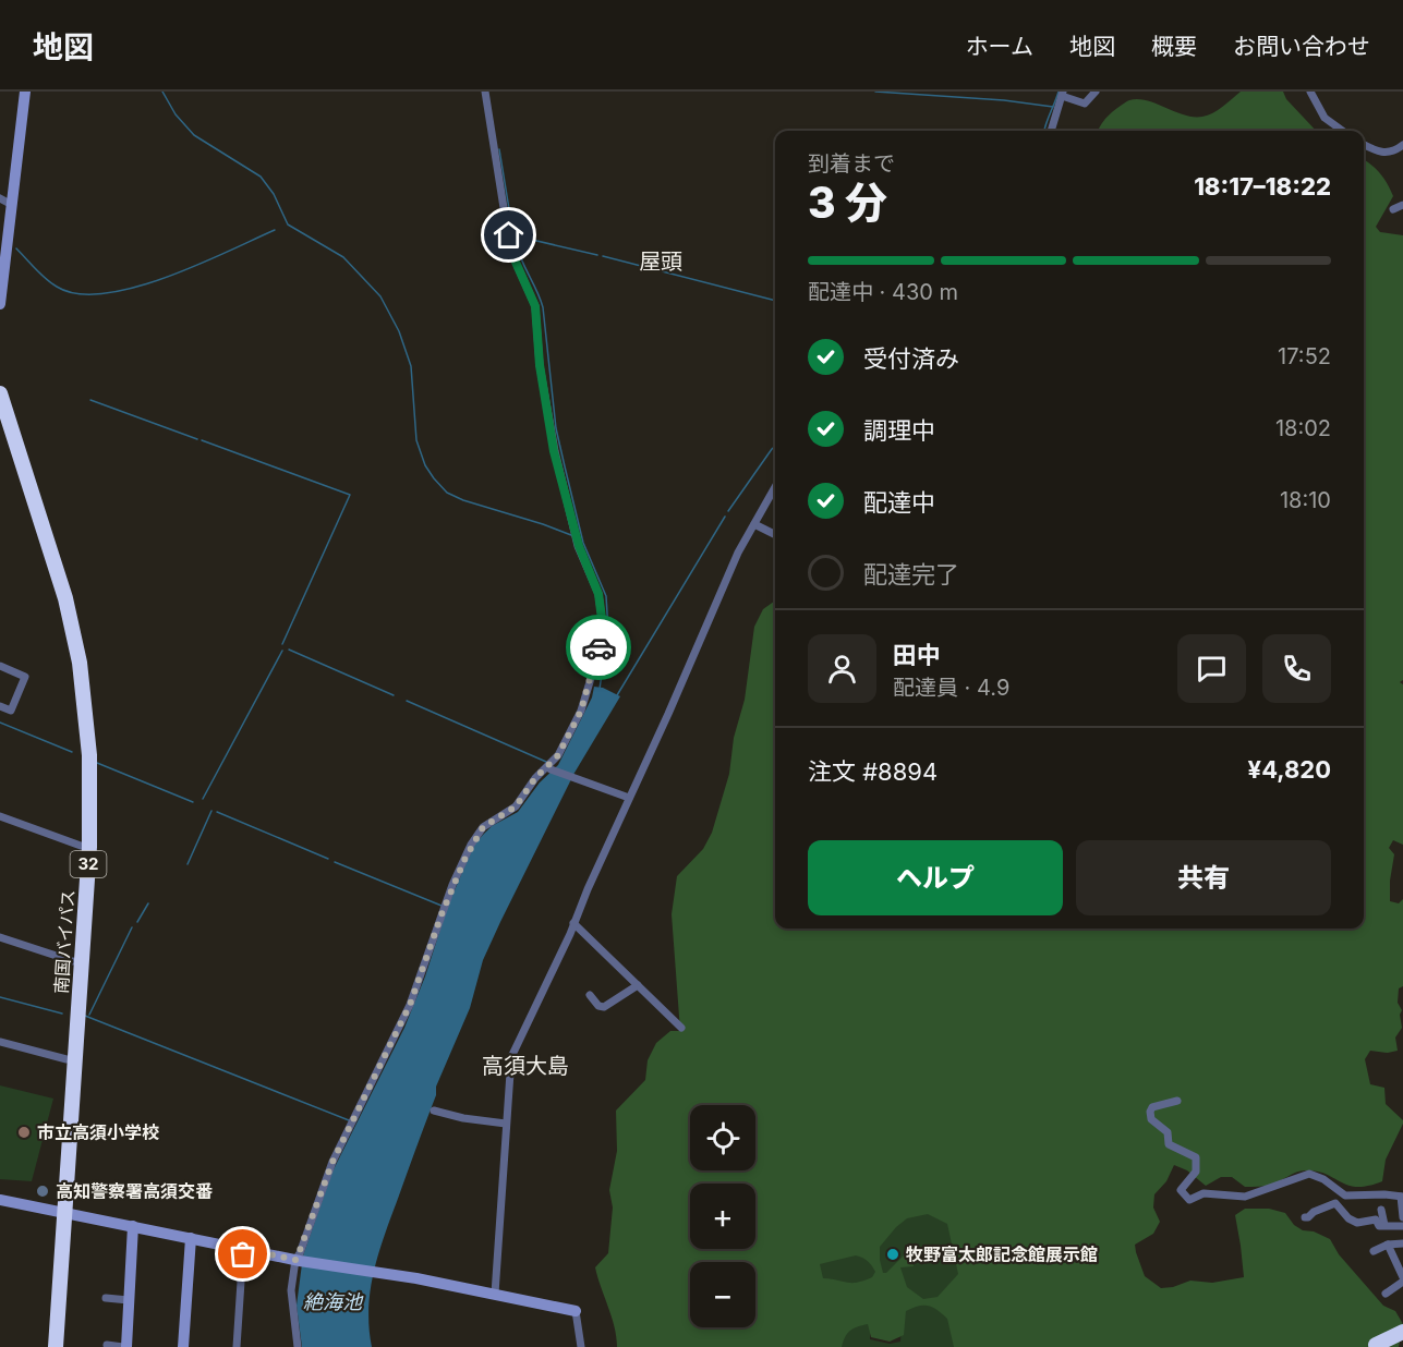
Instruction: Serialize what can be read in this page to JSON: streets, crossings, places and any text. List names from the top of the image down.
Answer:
{
  "streets": {
    "highway": ["32", "南国バイパス"]
  },
  "districts": ["屋頭", "高須大島"],
  "water": ["絶海池"],
  "places": ["市立高須小学校", "高知警察署高須交番", "牧野富太郎記念館展示館"],
  "page": {
    "header": "地図",
    "nav": [
      "ホーム",
      "地図",
      "概要",
      "お問い合わせ"
    ],
    "heading": ["3 分", "到着まで", "18:17–18:22"],
    "panel": [
      "田中",
      "配達員 · 4.9",
      "注文 #8894",
      "¥4,820"
    ],
    "bar": "配達中 · 430 m",
    "list": [
      ["受付済み", "17:52"],
      ["調理中", "18:02"],
      ["配達中", "18:10"],
      "配達完了"
    ],
    "buttons": ["ヘルプ", "共有"],
    "map_buttons": ["+", "−"]
  }
}
